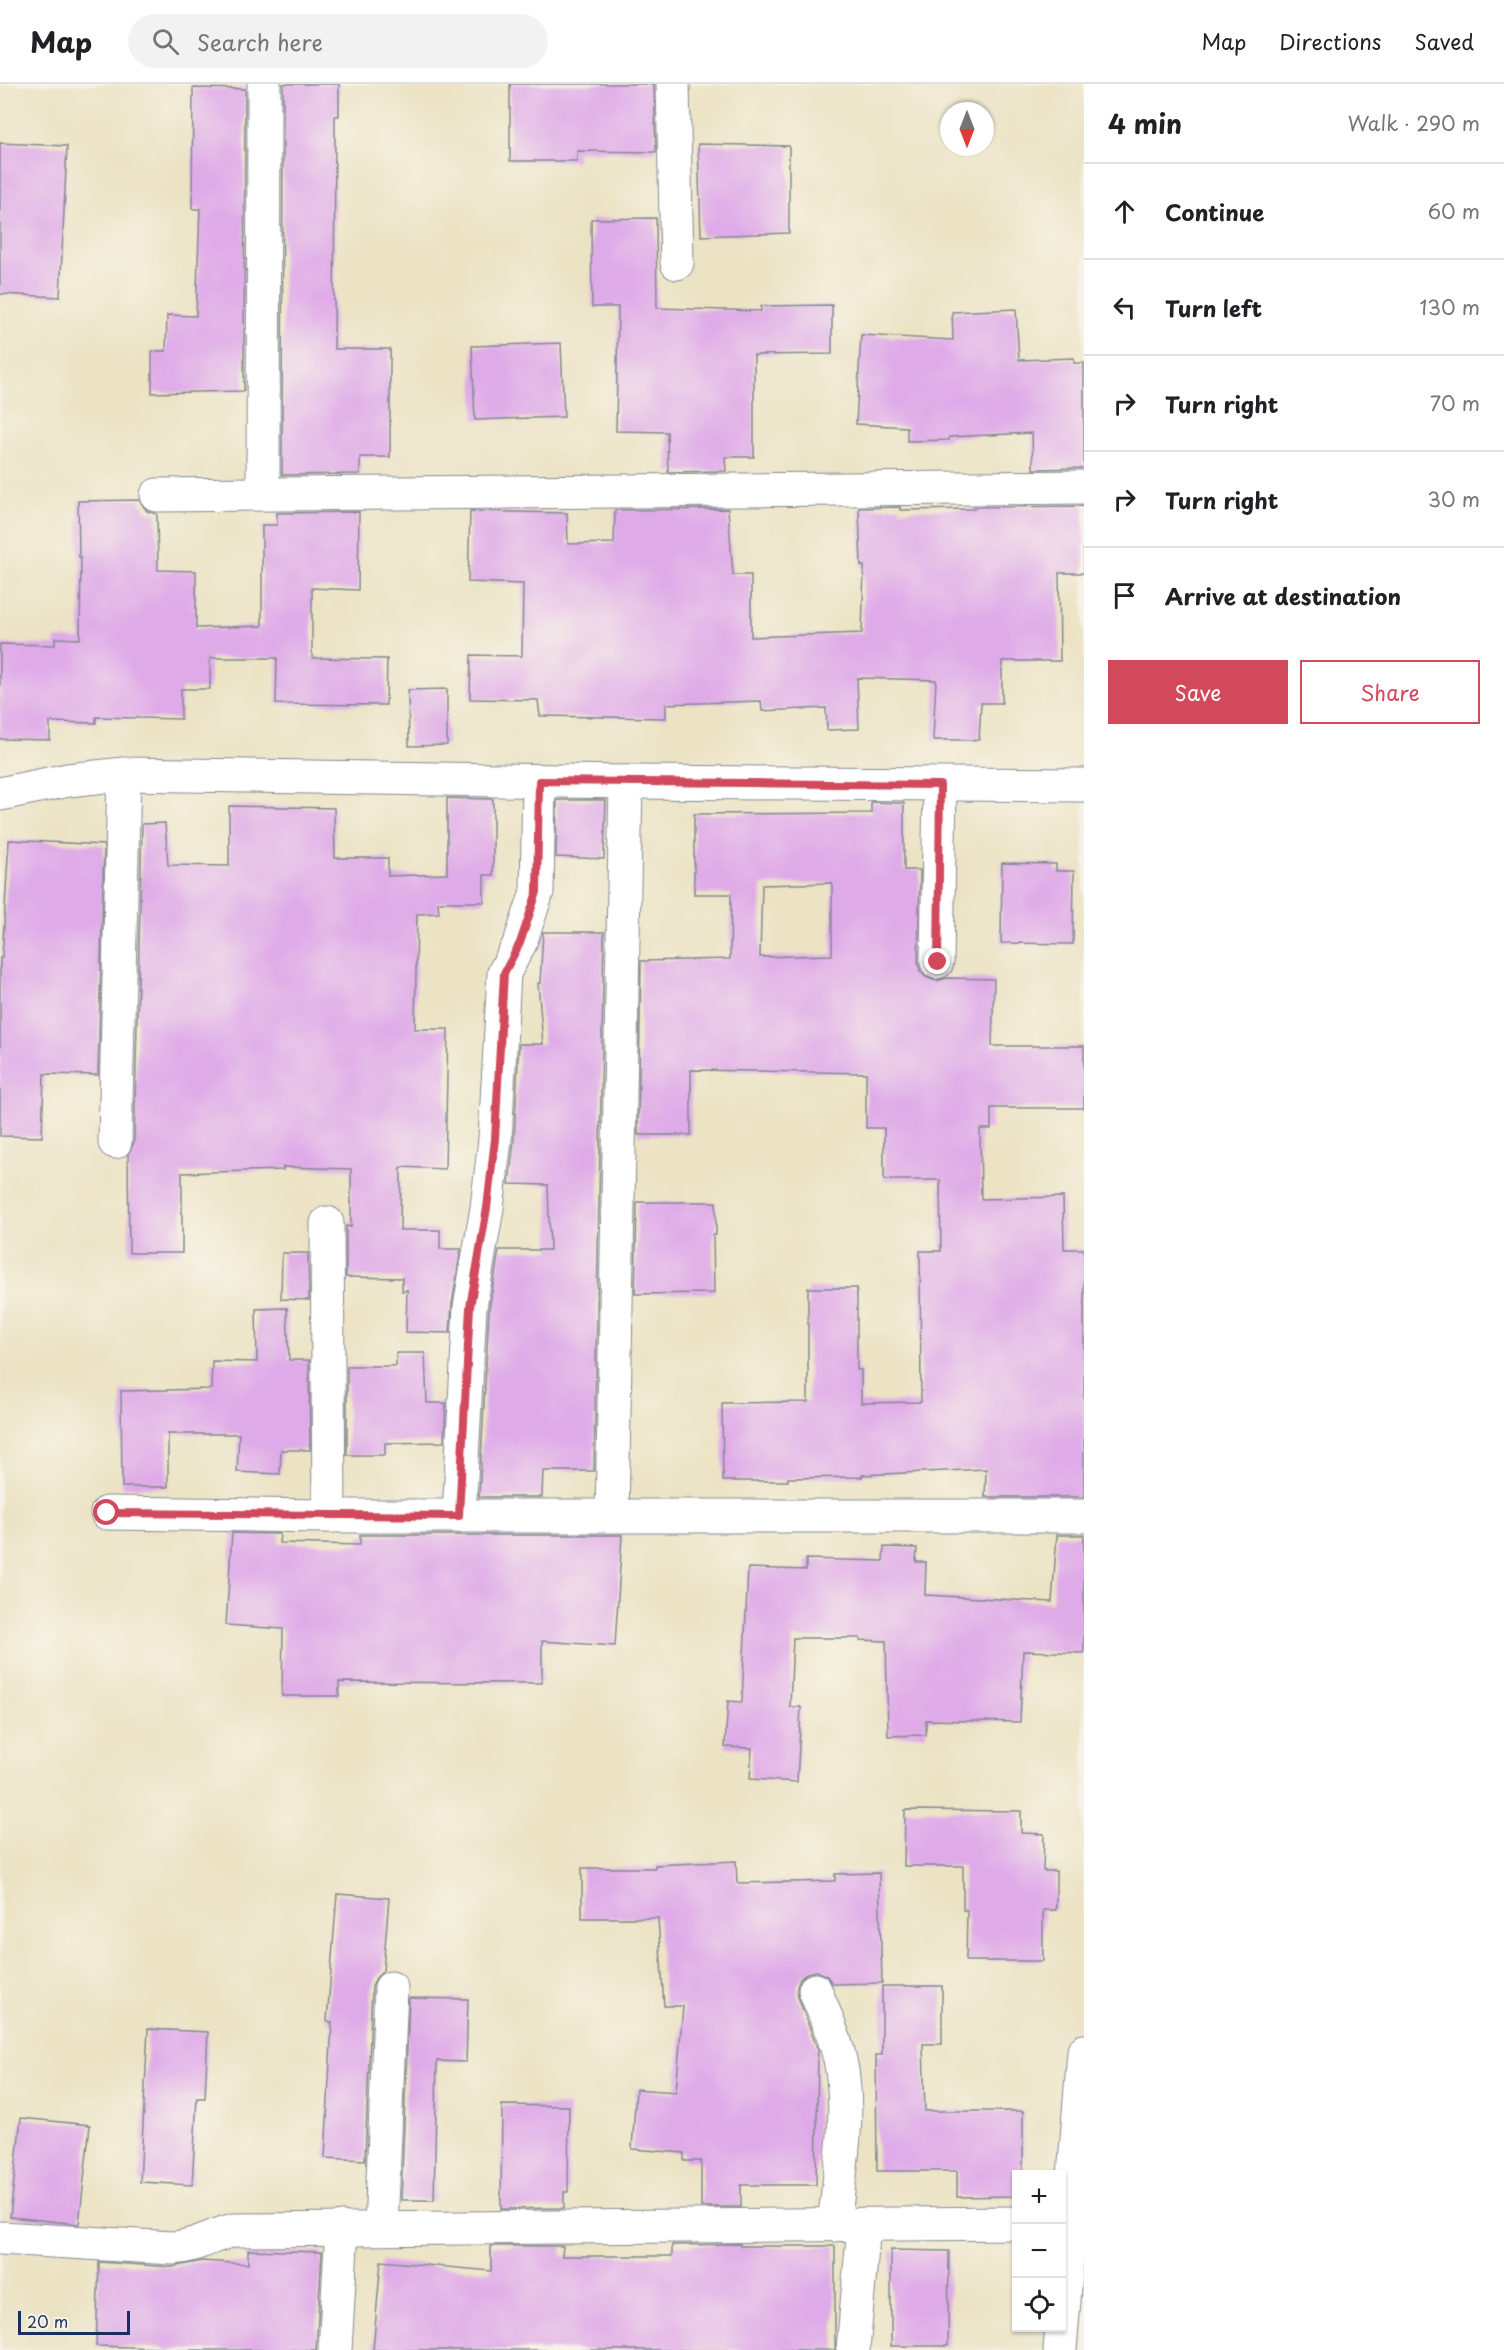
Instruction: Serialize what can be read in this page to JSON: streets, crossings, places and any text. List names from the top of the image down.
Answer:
{
  "scale_bar": "20 m",
  "north": "bottom",
  "page": {
    "header": "Map",
    "search": "Search here",
    "nav": ["Map", "Directions", "Saved"],
    "heading": ["4 min", "Walk · 290 m"],
    "list": [
      ["Continue", "60 m"],
      ["Turn left", "130 m"],
      ["Turn right", "70 m"],
      ["Turn right", "30 m"],
      "Arrive at destination"
    ],
    "buttons": ["Save", "Share"],
    "map_buttons": ["+", "−"],
    "scale": "20 m"
  }
}
